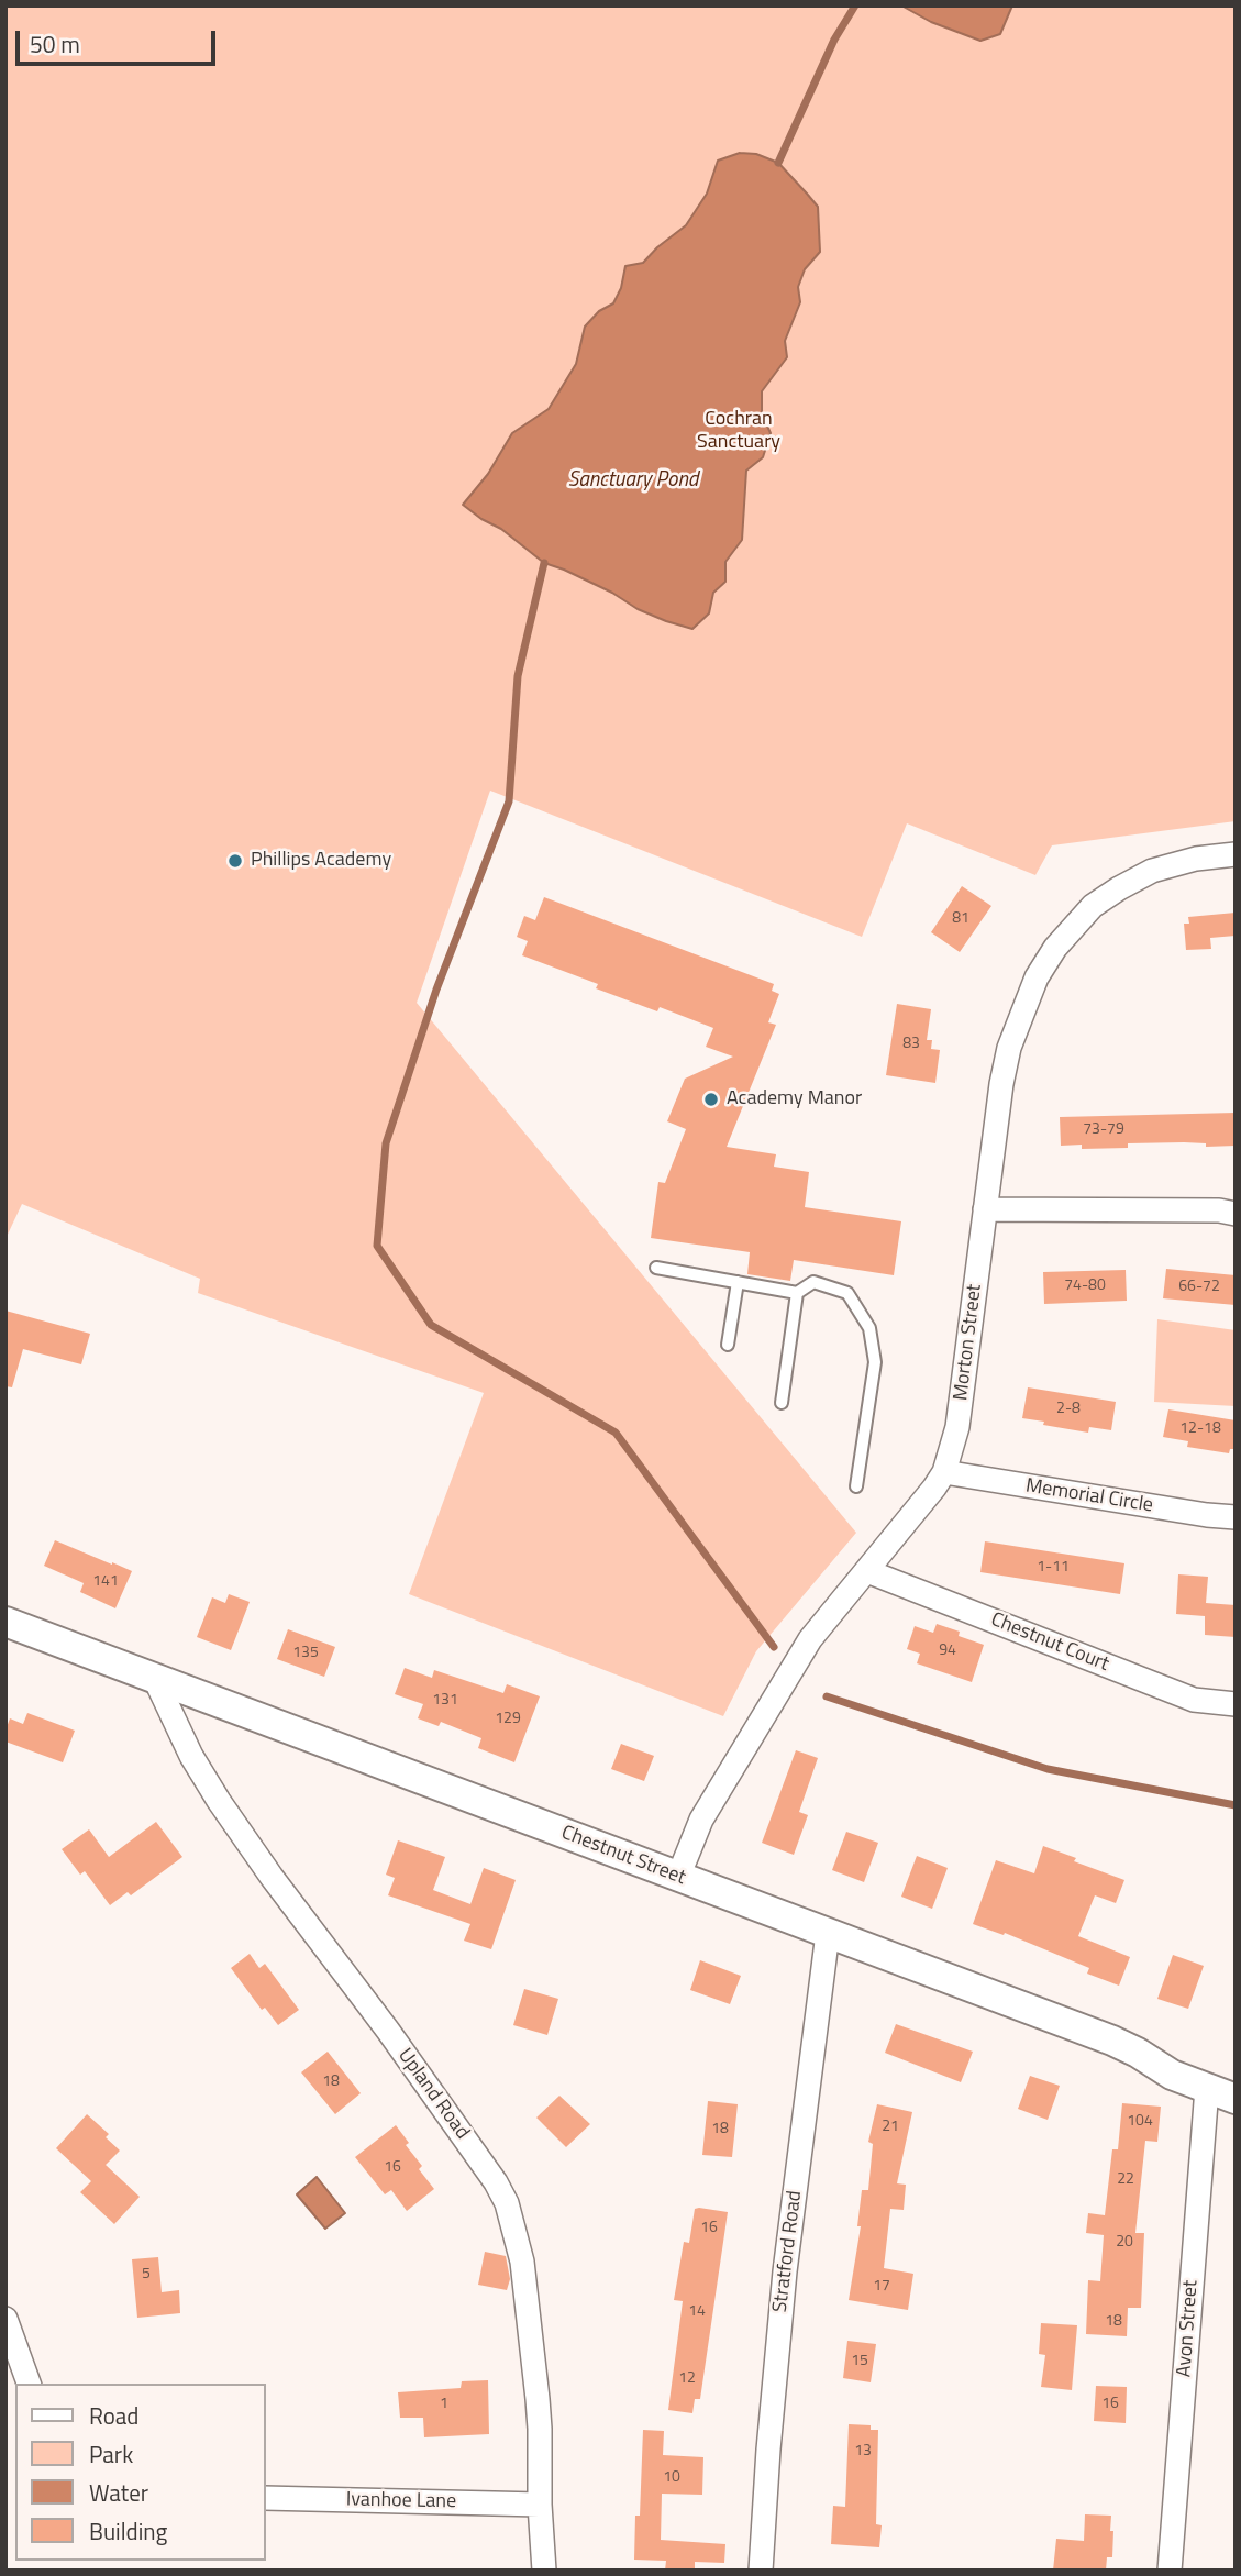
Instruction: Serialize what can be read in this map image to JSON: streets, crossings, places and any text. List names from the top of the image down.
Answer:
{
  "streets": {
    "street": [
      "Morton Street",
      "Memorial Circle",
      "Chestnut Court",
      "Chestnut Street",
      "Upland Road",
      "Stratford Road",
      "Avon Street",
      "Ivanhoe Lane"
    ]
  },
  "crossings": [
    ["Morton Street", "Memorial Circle"],
    ["Morton Street", "Chestnut Court"],
    ["Morton Street", "Chestnut Street"],
    ["Chestnut Street", "Upland Road"],
    ["Chestnut Street", "Stratford Road"],
    ["Chestnut Street", "Avon Street"],
    ["Upland Road", "Ivanhoe Lane"]
  ],
  "water": ["Sanctuary Pond"],
  "parks": ["Cochran Sanctuary"],
  "places": ["Phillips Academy", "Academy Manor"],
  "house_numbers": [
    "81",
    "83",
    "73-79",
    "74-80",
    "66-72",
    "2-8",
    "12-18",
    "1-11",
    "141",
    "94",
    "135",
    "131",
    "129",
    "18",
    "104",
    "21",
    "18",
    "16",
    "22",
    "16",
    "20",
    "5",
    "17",
    "14",
    "18",
    "15",
    "12",
    "1",
    "16",
    "13",
    "10"
  ],
  "legend": [
    "Road",
    "Park",
    "Water",
    "Building"
  ],
  "scale_bar": "50 m"
}
